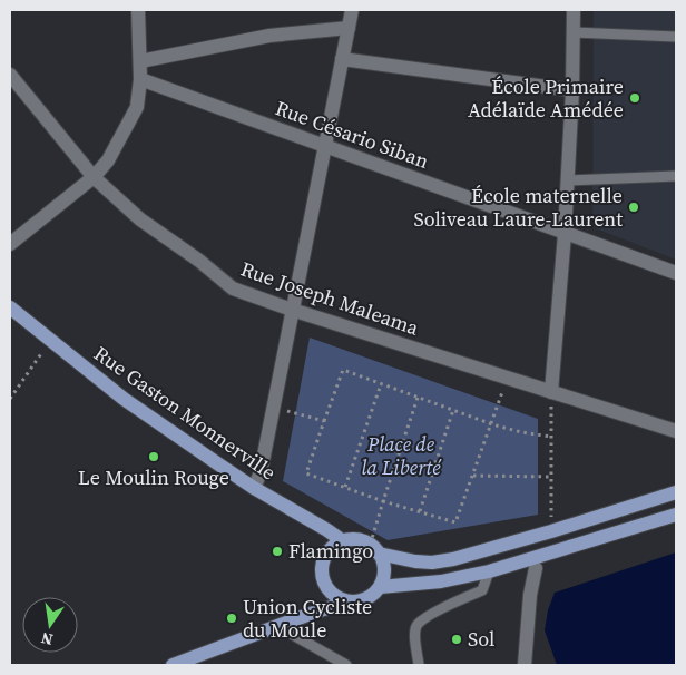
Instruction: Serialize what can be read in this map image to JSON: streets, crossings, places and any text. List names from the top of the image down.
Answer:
{
  "streets": {
    "main road": ["Rue Gaston Monnerville"],
    "street": ["Rue Césario Siban", "Rue Joseph Maleama"]
  },
  "parks": ["Place de la Liberté"],
  "places": [
    "École Primaire Adélaïde Amédée",
    "École maternelle Soliveau Laure-Laurent",
    "Le Moulin Rouge",
    "Flamingo",
    "Union Cycliste du Moule",
    "Sol"
  ],
  "north": "bottom"
}
